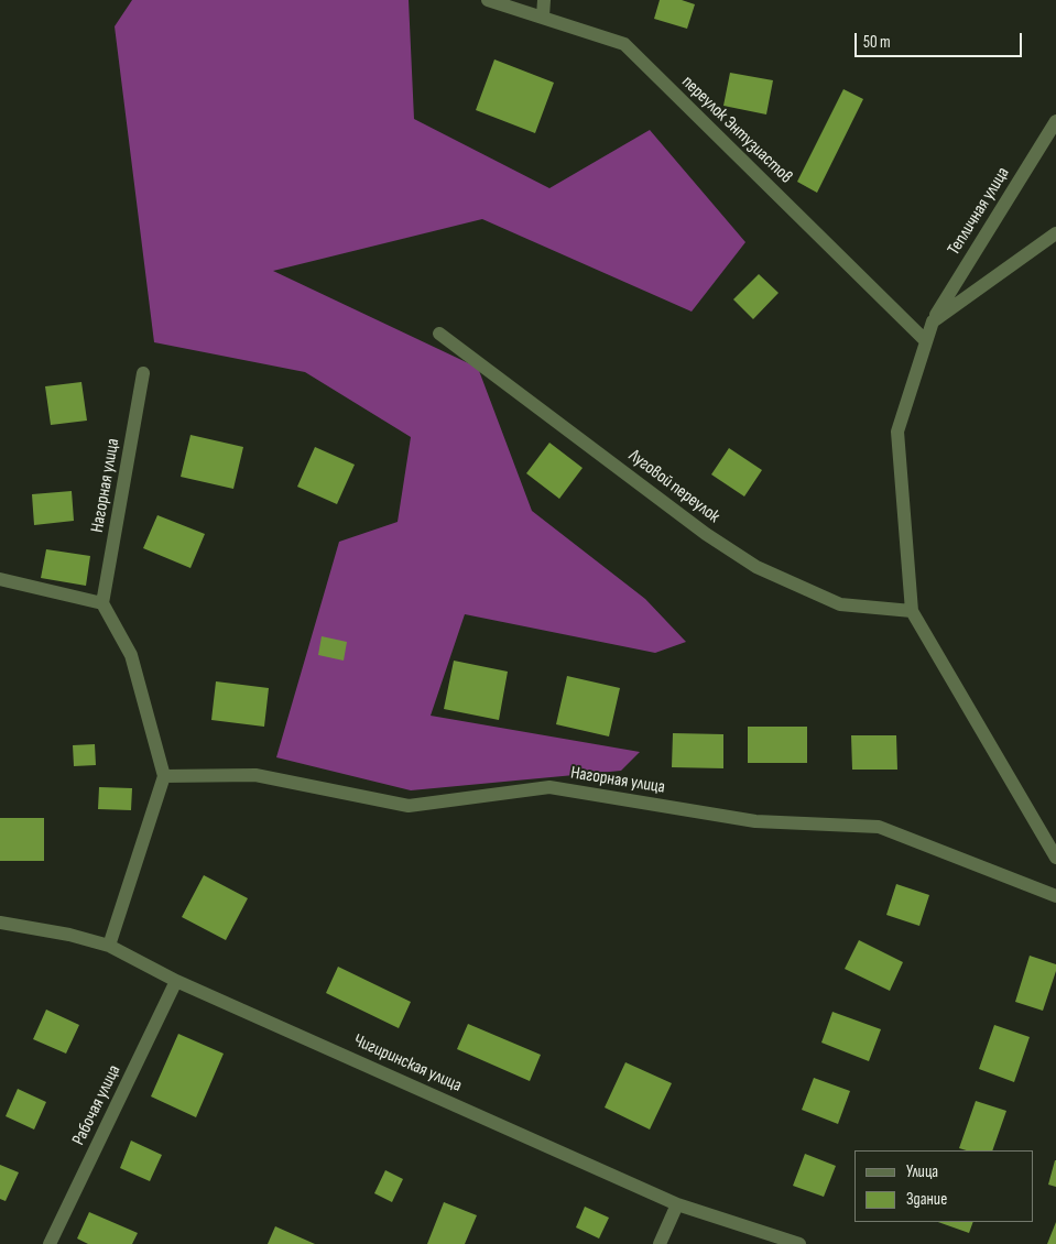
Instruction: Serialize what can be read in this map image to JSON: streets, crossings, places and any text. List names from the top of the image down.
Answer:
{
  "streets": {
    "street": [
      "переулок Энтузиастов",
      "Тепличная улица",
      "Нагорная улица",
      "Луговой переулок",
      "Чигиринская улица",
      "Рабочая улица"
    ]
  },
  "crossings": [
    ["переулок Энтузиастов", "Тепличная улица"],
    ["Тепличная улица", "Луговой переулок"],
    ["Чигиринская улица", "Рабочая улица"]
  ],
  "legend": ["Улица", "Здание"],
  "scale_bar": "50 m"
}
